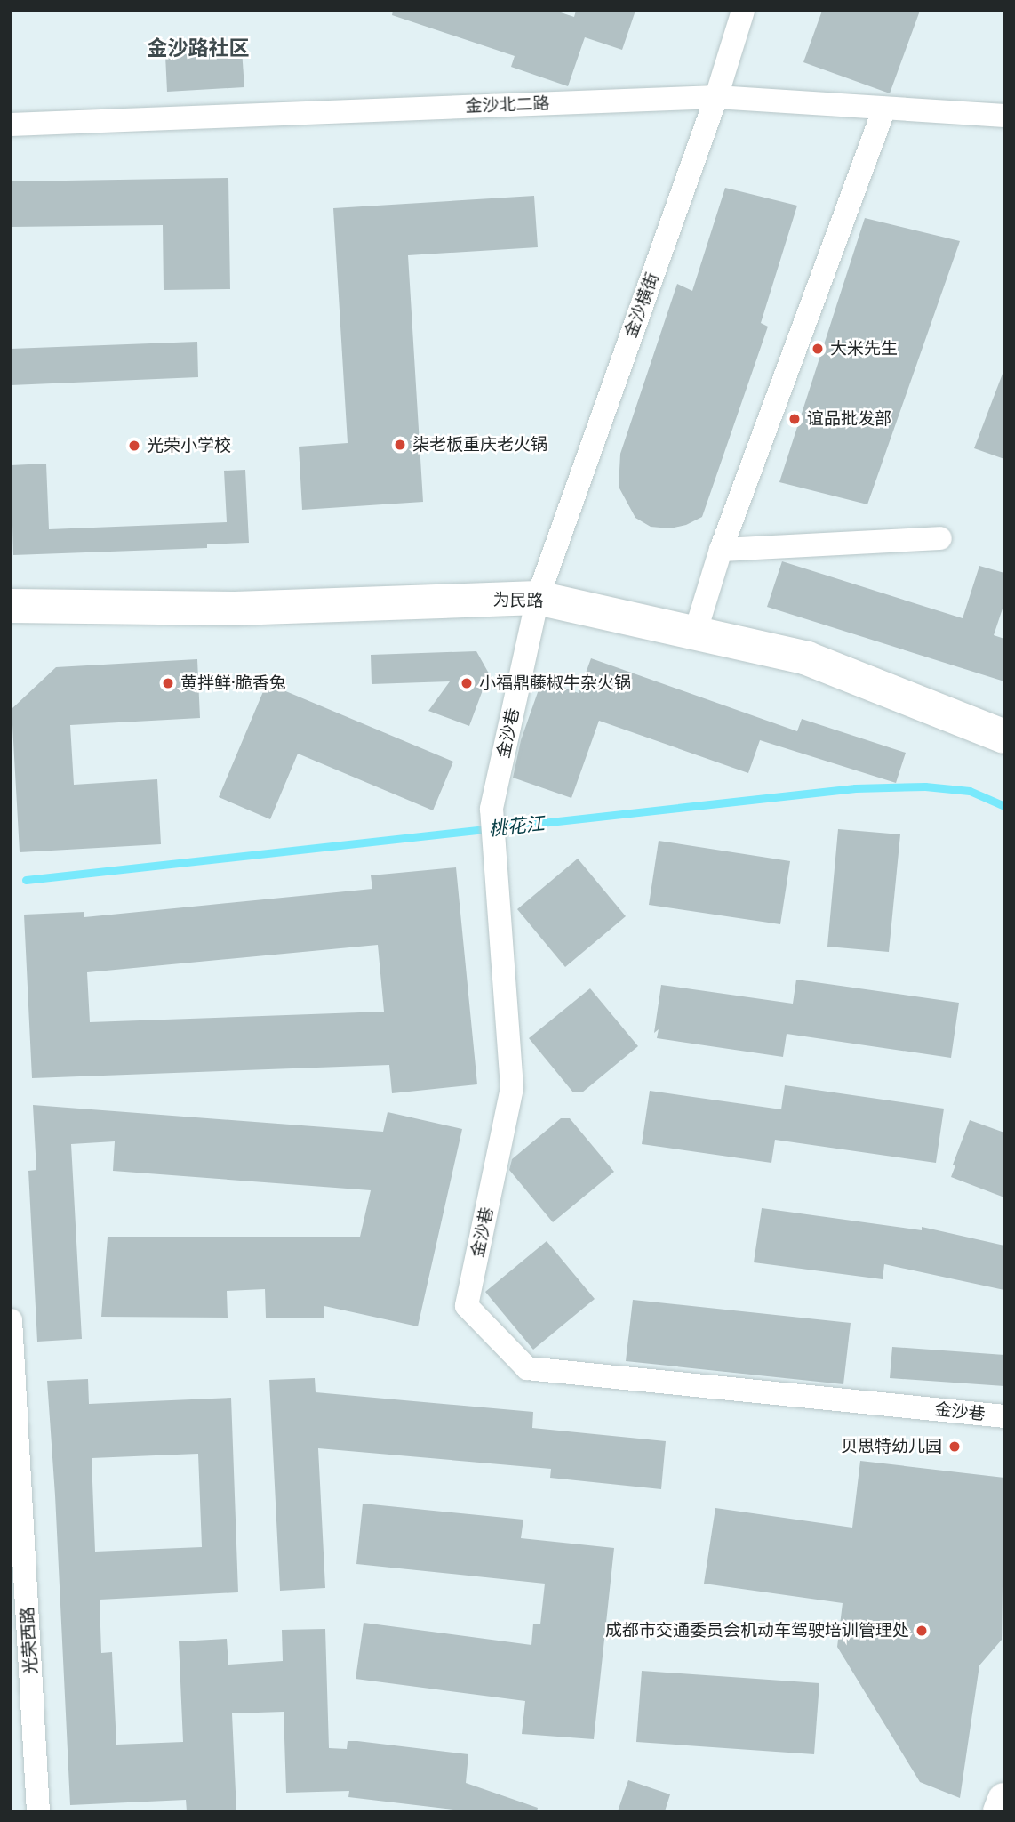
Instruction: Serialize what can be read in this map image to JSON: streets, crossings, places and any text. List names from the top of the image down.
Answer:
{
  "streets": {
    "street": [
      "金沙北二路",
      "金沙横街",
      "为民路",
      "金沙巷",
      "光荣西路"
    ]
  },
  "crossings": [
    ["金沙北二路", "金沙横街"],
    ["金沙横街", "为民路"],
    ["金沙横街", "金沙巷"],
    ["为民路", "金沙巷"]
  ],
  "districts": ["金沙路社区"],
  "water": ["桃花江"],
  "places": [
    "大米先生",
    "谊品批发部",
    "柒老板重庆老火锅",
    "光荣小学校",
    "黄拌鲜·脆香兔",
    "小福鼎藤椒牛杂火锅",
    "贝思特幼儿园",
    "成都市交通委员会机动车驾驶培训管理处"
  ]
}
